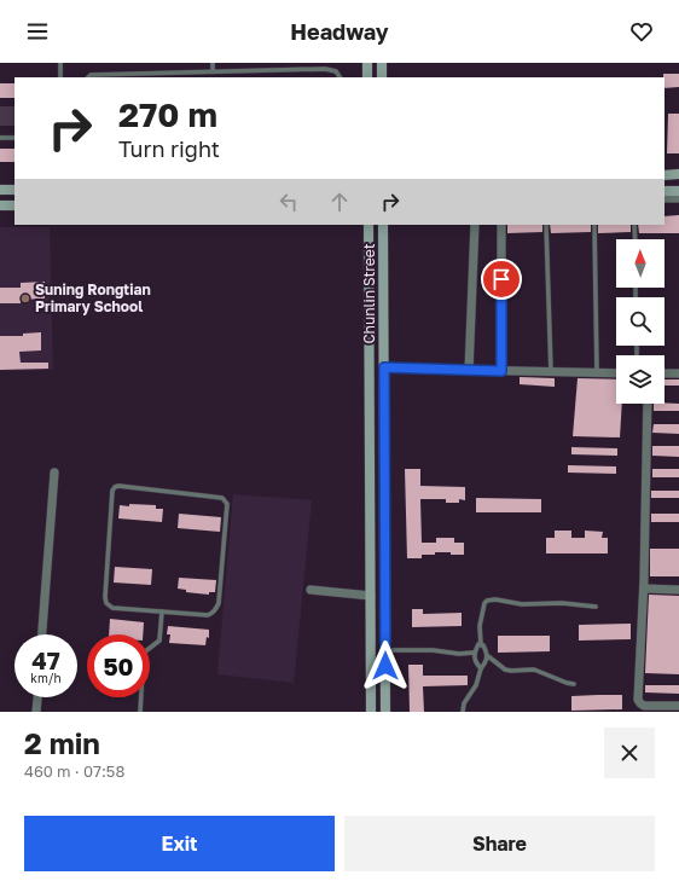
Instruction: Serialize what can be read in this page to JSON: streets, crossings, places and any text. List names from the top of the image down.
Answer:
{
  "streets": {
    "main road": ["Chunlin Street"]
  },
  "places": ["Suning Rongtian Primary School"],
  "north": "top",
  "page": {
    "header": "Headway",
    "turn": ["270 m", "Turn right"],
    "speed": "47 km/h",
    "limit": "50",
    "heading": ["2 min", "460 m · 07:58"],
    "buttons": ["Exit", "Share"]
  }
}
